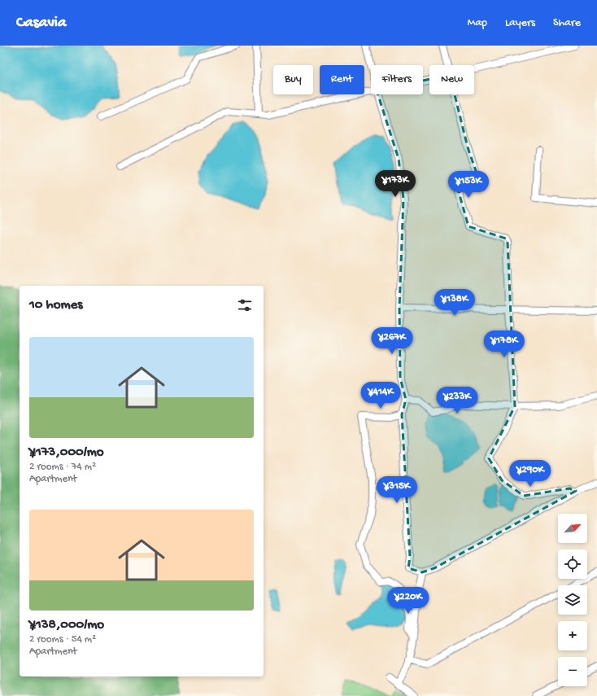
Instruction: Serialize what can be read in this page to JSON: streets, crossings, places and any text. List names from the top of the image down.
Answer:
{
  "north": "top right",
  "page": {
    "header": "Casavia",
    "nav": ["Map", "Layers", "Share"],
    "chip": [
      "Buy",
      "Rent",
      "Filters",
      "New"
    ],
    "price": [
      "¥173K",
      "¥153K",
      "¥138K",
      "¥267K",
      "¥178K",
      "¥414K",
      "¥233K",
      "¥290K",
      "¥315K",
      "¥220K"
    ],
    "heading": "10 homes",
    "list": [
      {
        "name": "¥173,000/mo",
        "note": "2 rooms · 74 m² · Apartment"
      },
      {
        "name": "¥138,000/mo",
        "note": "2 rooms · 54 m² · Apartment"
      }
    ],
    "map_buttons": ["+", "−"]
  }
}
